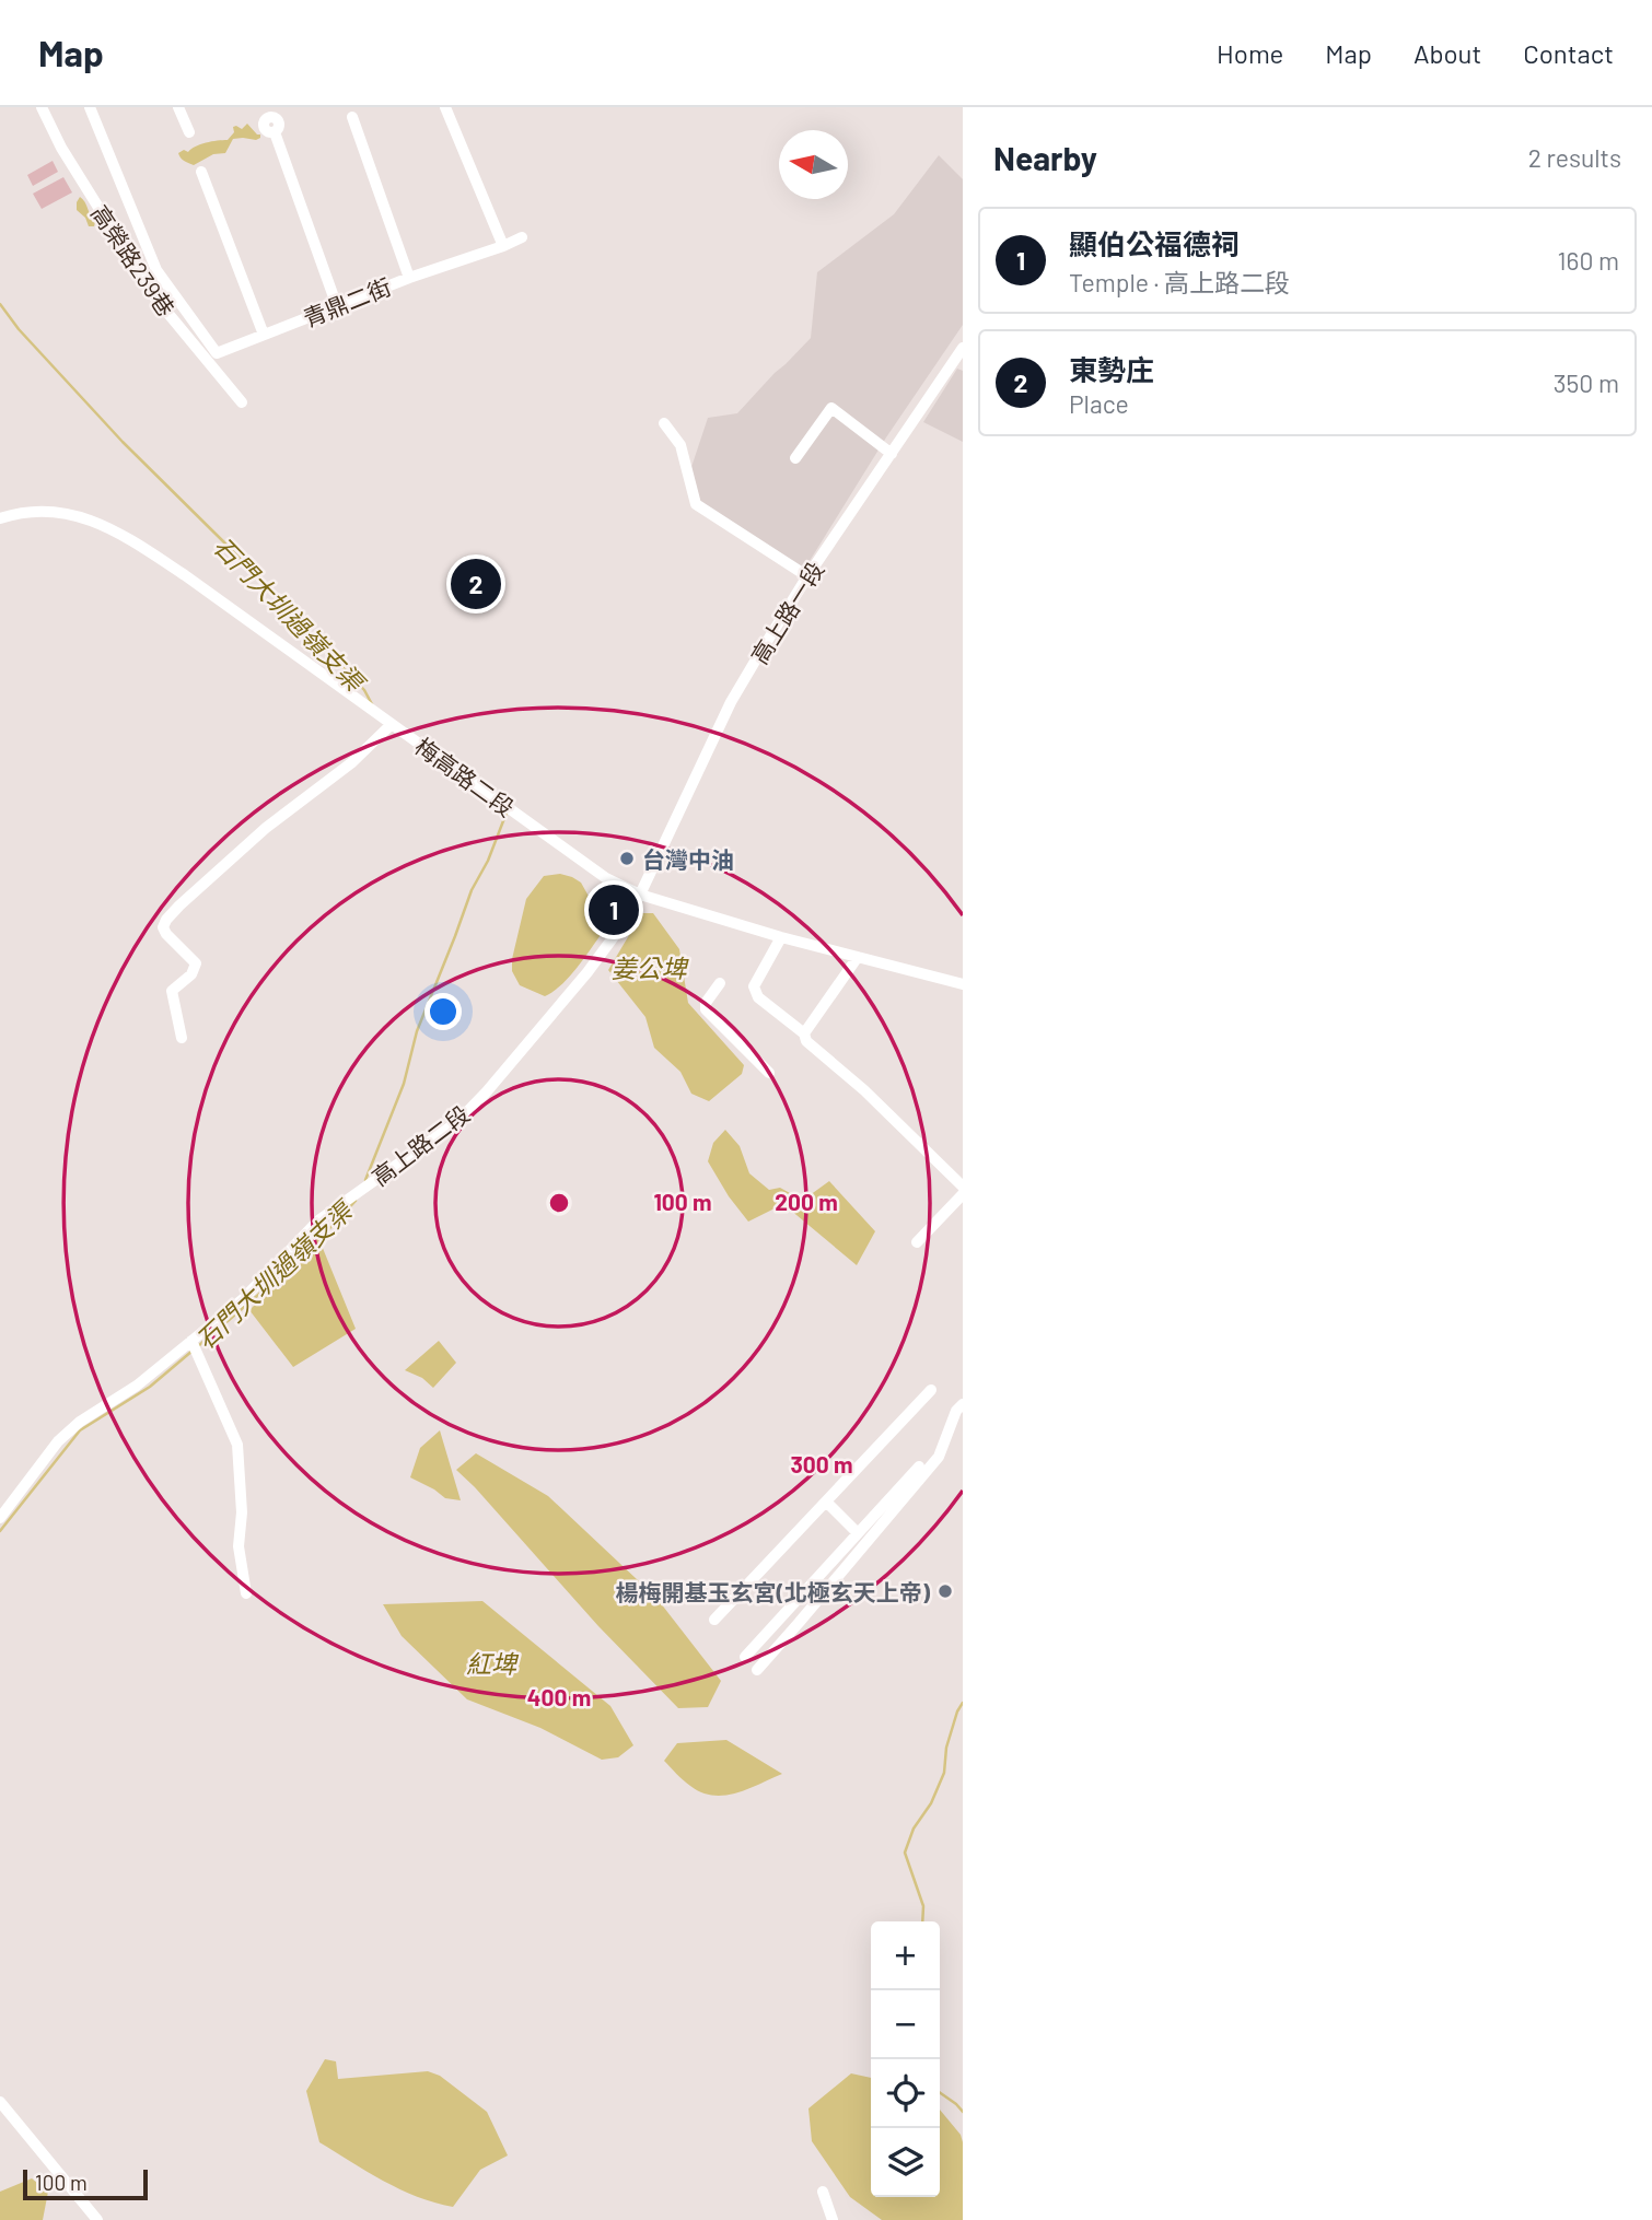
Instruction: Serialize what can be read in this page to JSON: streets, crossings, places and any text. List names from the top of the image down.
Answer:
{
  "streets": {
    "street": [
      "高榮路239巷",
      "青鼎二街",
      "高上路一段",
      "梅高路二段",
      "高上路二段"
    ]
  },
  "crossings": [
    ["高上路一段", "梅高路二段"],
    ["高上路一段", "高上路二段"],
    ["梅高路二段", "高上路二段"]
  ],
  "water": ["石門大圳過嶺支渠", "姜公埤", "紅埤"],
  "places": ["台灣中油", "楊梅開基玉玄宮(北極玄天上帝)"],
  "scale_bar": "100 m",
  "north": "left",
  "page": {
    "header": "Map",
    "nav": [
      "Home",
      "Map",
      "About",
      "Contact"
    ],
    "heading": ["Nearby", "2 results"],
    "list": [
      {
        "mark": "1",
        "name": "顯伯公福德祠",
        "note": "Temple · 高上路二段",
        "value": "160 m"
      },
      {
        "mark": "2",
        "name": "東勢庄",
        "note": "Place",
        "value": "350 m"
      }
    ],
    "pins": ["2", "1"],
    "map_buttons": ["+", "−"],
    "scale": "100 m"
  },
  "rings": [
    "100 m",
    "200 m",
    "300 m",
    "400 m"
  ]
}
